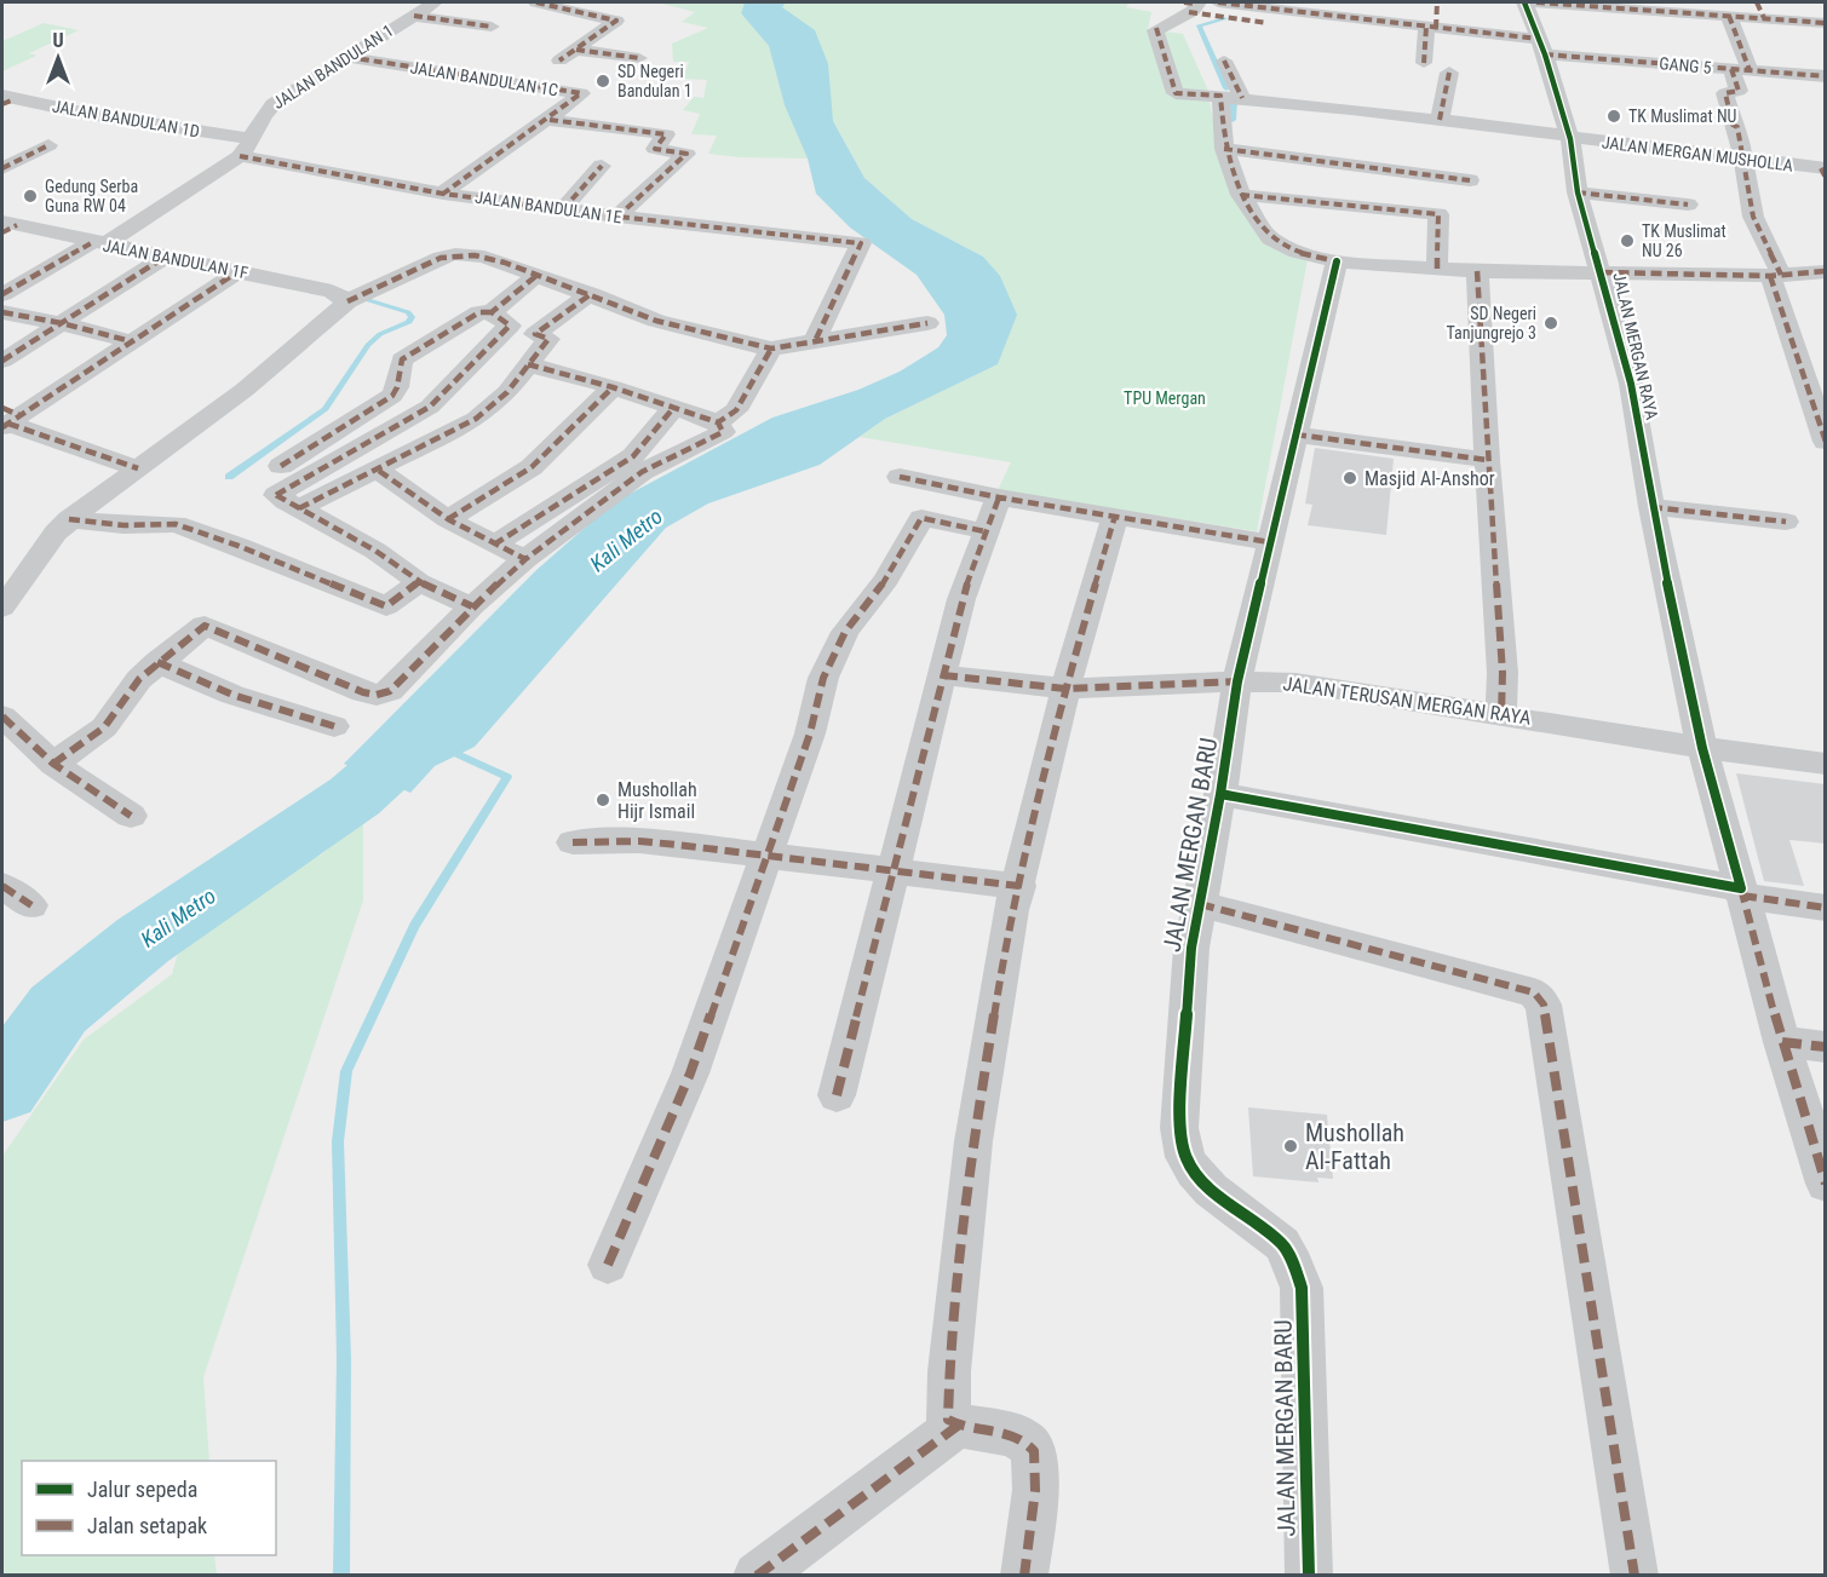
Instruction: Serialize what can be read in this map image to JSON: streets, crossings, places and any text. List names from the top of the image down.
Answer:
{
  "streets": {
    "street": [
      "GANG 5",
      "JALAN BANDULAN 1",
      "JALAN BANDULAN 1C",
      "JALAN BANDULAN 1D",
      "JALAN MERGAN MUSHOLLA",
      "JALAN BANDULAN 1E",
      "JALAN BANDULAN 1F",
      "JALAN MERGAN RAYA",
      "JALAN TERUSAN MERGAN RAYA",
      "JALAN MERGAN BARU"
    ]
  },
  "crossings": [
    ["GANG 5", "JALAN MERGAN RAYA"],
    ["JALAN BANDULAN 1", "JALAN BANDULAN 1C"],
    ["JALAN BANDULAN 1", "JALAN BANDULAN 1D"],
    ["JALAN BANDULAN 1", "JALAN BANDULAN 1E"],
    ["JALAN BANDULAN 1", "JALAN BANDULAN 1F"],
    ["JALAN BANDULAN 1C", "JALAN BANDULAN 1E"],
    ["JALAN BANDULAN 1D", "JALAN BANDULAN 1E"],
    ["JALAN MERGAN MUSHOLLA", "JALAN MERGAN RAYA"],
    ["JALAN MERGAN RAYA", "JALAN TERUSAN MERGAN RAYA"],
    ["JALAN TERUSAN MERGAN RAYA", "JALAN MERGAN BARU"]
  ],
  "water": ["Kali Metro"],
  "parks": ["TPU Mergan"],
  "places": [
    "SD Negeri Bandulan 1",
    "TK Muslimat NU",
    "Gedung Serba Guna RW 04",
    "TK Muslimat NU 26",
    "SD Negeri Tanjungrejo 3",
    "Masjid Al-Anshor",
    "Mushollah Hijr Ismail",
    "Mushollah Al-Fattah"
  ],
  "legend": ["Jalur sepeda", "Jalan setapak"],
  "north": "top"
}
